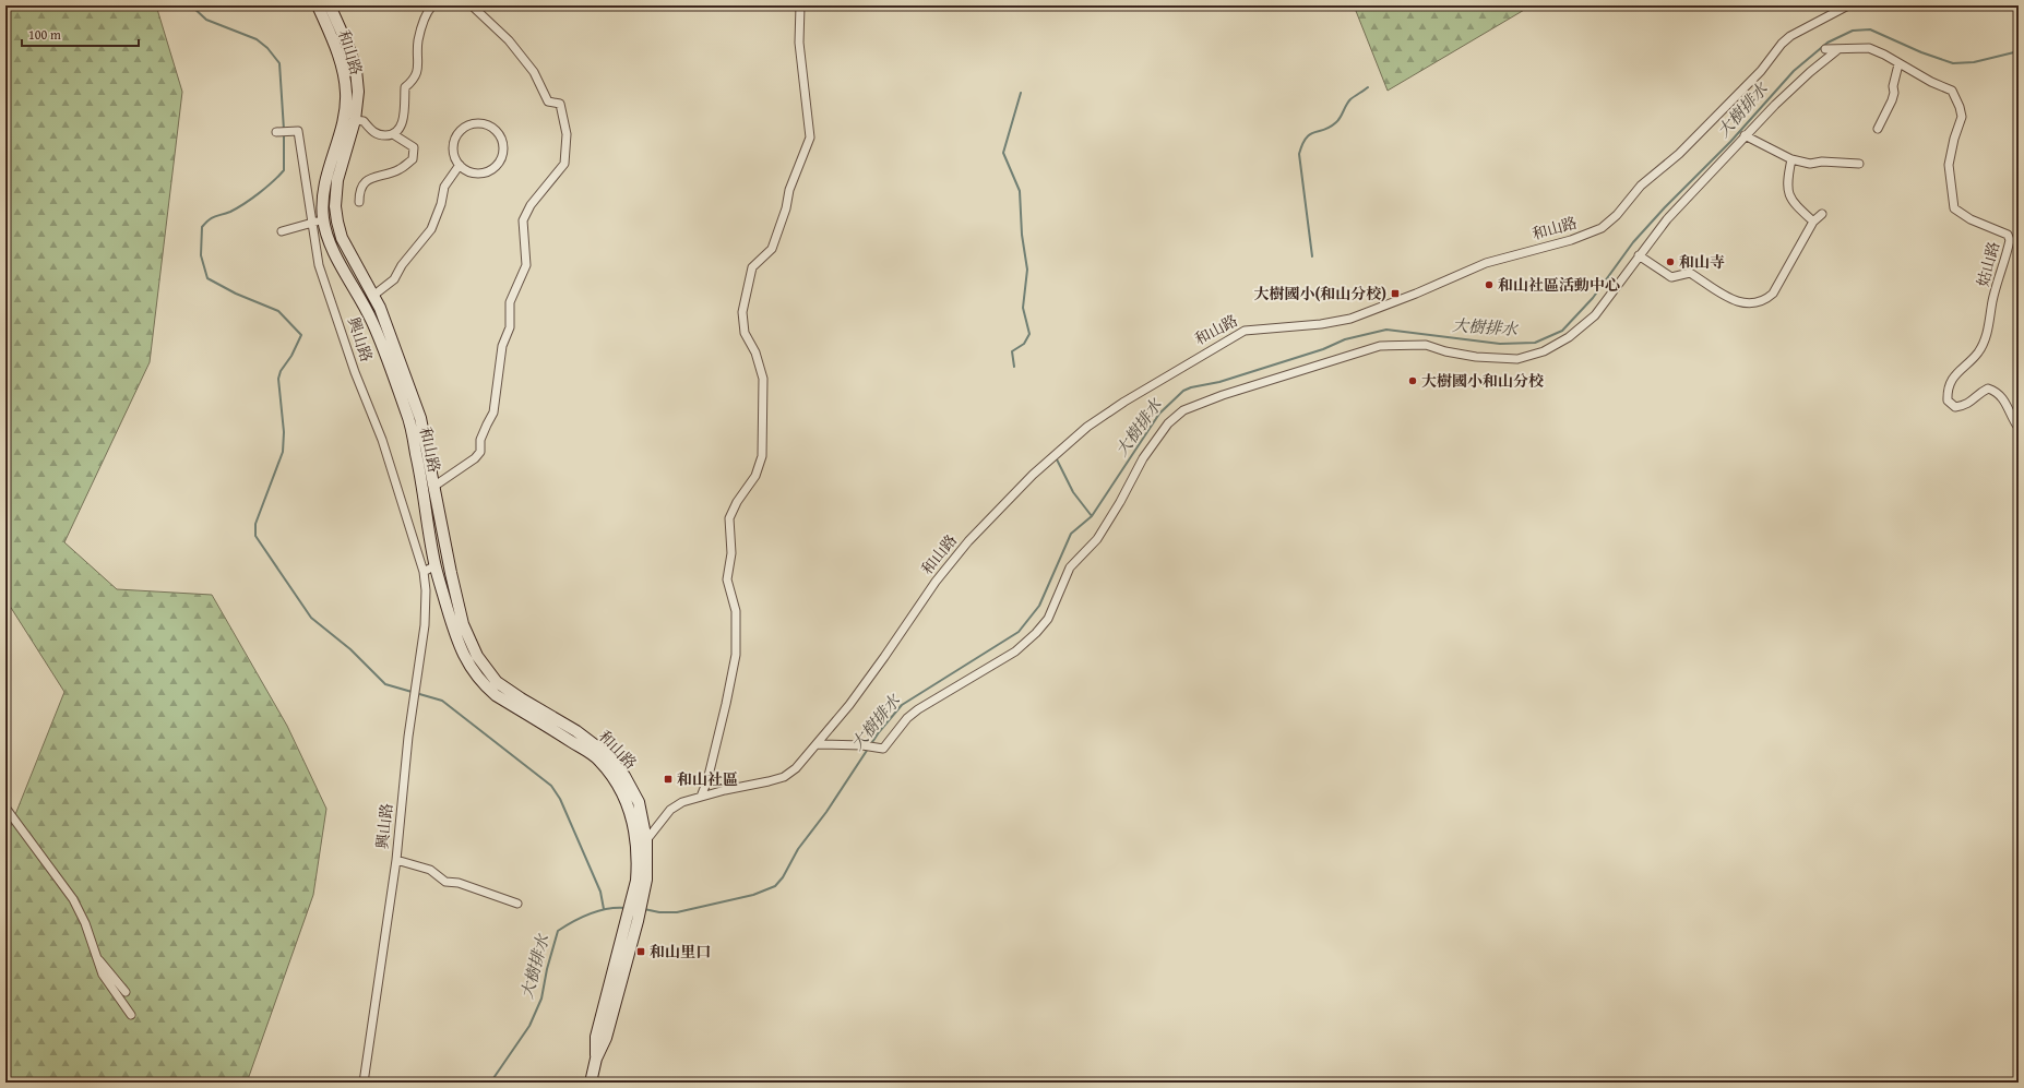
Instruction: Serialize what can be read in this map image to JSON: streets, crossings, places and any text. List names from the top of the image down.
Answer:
{
  "streets": {
    "main road": ["和山路"],
    "street": ["姑山路", "興山路"]
  },
  "crossings": [
    ["和山路", "興山路"]
  ],
  "water": ["大樹排水"],
  "places": {
    "other": ["和山寺", "和山社區活動中心", "大樹國小和山分校"],
    "transit": ["大樹國小(和山分校)", "和山社區", "和山里口"]
  },
  "scale_bar": "100 m"
}
